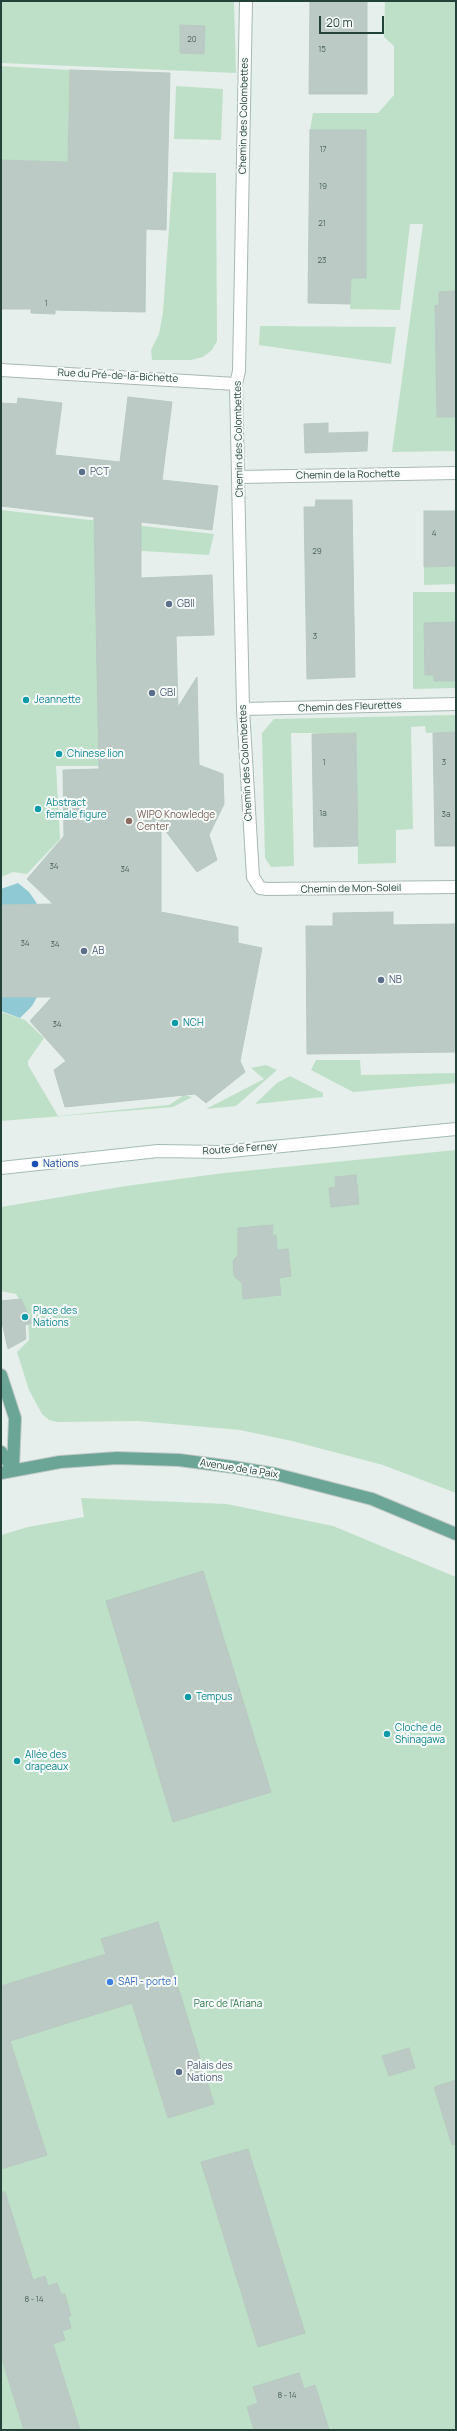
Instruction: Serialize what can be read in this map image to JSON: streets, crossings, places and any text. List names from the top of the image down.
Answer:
{
  "streets": {
    "main road": ["Avenue de la Paix"],
    "street": [
      "Chemin des Colombettes",
      "Rue du Pré-de-la-Bichette",
      "Chemin de la Rochette",
      "Chemin des Fleurettes",
      "Chemin de Mon-Soleil",
      "Route de Ferney"
    ]
  },
  "crossings": [
    ["Chemin des Colombettes", "Rue du Pré-de-la-Bichette"],
    ["Chemin des Colombettes", "Chemin de la Rochette"],
    ["Chemin des Colombettes", "Chemin des Fleurettes"],
    ["Chemin des Colombettes", "Chemin de Mon-Soleil"]
  ],
  "parks": ["Parc de l'Ariana"],
  "places": [
    "PCT",
    "GBII",
    "GBI",
    "Jeannette",
    "Chinese lion",
    "Abstract female figure",
    "WIPO Knowledge Center",
    "AB",
    "NB",
    "NCH",
    "Nations",
    "Place des Nations",
    "Tempus",
    "Cloche de Shinagawa",
    "Allée des drapeaux",
    "SAFI - porte 1",
    "Palais des Nations"
  ],
  "house_numbers": [
    "20",
    "15",
    "17",
    "19",
    "21",
    "23",
    "1",
    "4",
    "29",
    "3",
    "1",
    "3",
    "1a",
    "3a",
    "34",
    "34",
    "34",
    "34",
    "34",
    "8 - 14",
    "8 - 14"
  ],
  "scale_bar": "20 m"
}
